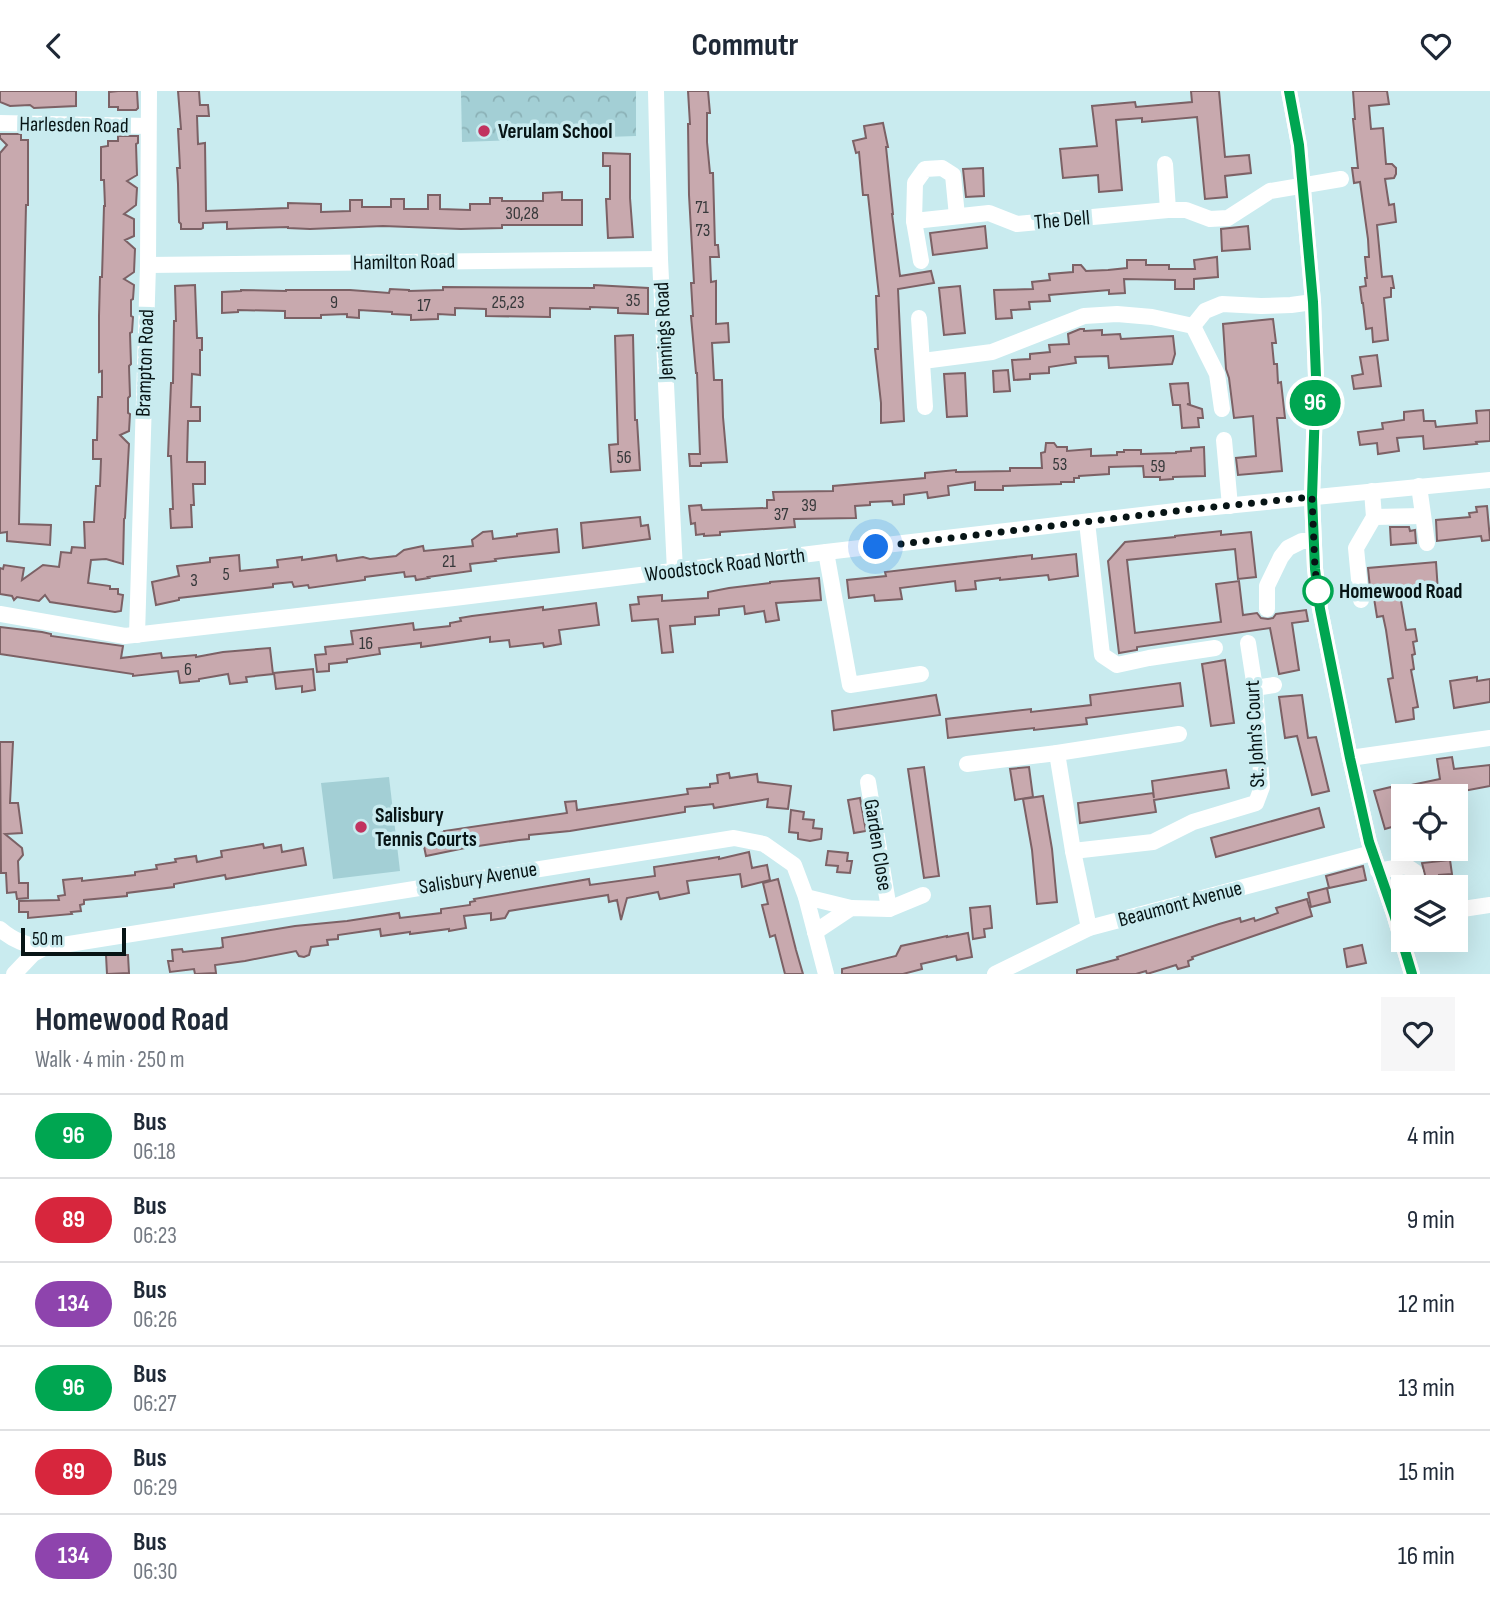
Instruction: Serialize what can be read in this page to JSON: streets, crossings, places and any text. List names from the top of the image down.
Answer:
{
  "streets": {
    "street": [
      "Harlesden Road",
      "The Dell",
      "Hamilton Road",
      "Jennings Road",
      "Brampton Road",
      "Woodstock Road North",
      "St. John's Court",
      "Garden Close",
      "Salisbury Avenue",
      "Beaumont Avenue"
    ]
  },
  "crossings": [
    ["Harlesden Road", "Brampton Road"],
    ["Hamilton Road", "Jennings Road"],
    ["Hamilton Road", "Brampton Road"],
    ["Jennings Road", "Woodstock Road North"],
    ["Brampton Road", "Woodstock Road North"],
    ["Garden Close", "Salisbury Avenue"]
  ],
  "places": ["Verulam School", "Homewood Road", "Salisbury Tennis Courts"],
  "lines": ["bus line 96"],
  "house_numbers": [
    "71",
    "30,28",
    "73",
    "35",
    "9",
    "25,23",
    "17",
    "56",
    "53",
    "59",
    "39",
    "37",
    "21",
    "5",
    "3",
    "16",
    "6"
  ],
  "scale_bar": "50 m",
  "page": {
    "header": "Commutr",
    "on_map": "96",
    "scale": "50 m",
    "heading": ["Homewood Road", "Walk · 4 min · 250 m"],
    "list": [
      {
        "mark": "96",
        "name": "Bus",
        "note": "06:18",
        "value": "4 min"
      },
      {
        "mark": "89",
        "name": "Bus",
        "note": "06:23",
        "value": "9 min"
      },
      {
        "mark": "134",
        "name": "Bus",
        "note": "06:26",
        "value": "12 min"
      },
      {
        "mark": "96",
        "name": "Bus",
        "note": "06:27",
        "value": "13 min"
      },
      {
        "mark": "89",
        "name": "Bus",
        "note": "06:29",
        "value": "15 min"
      },
      {
        "mark": "134",
        "name": "Bus",
        "note": "06:30",
        "value": "16 min"
      }
    ]
  }
}
